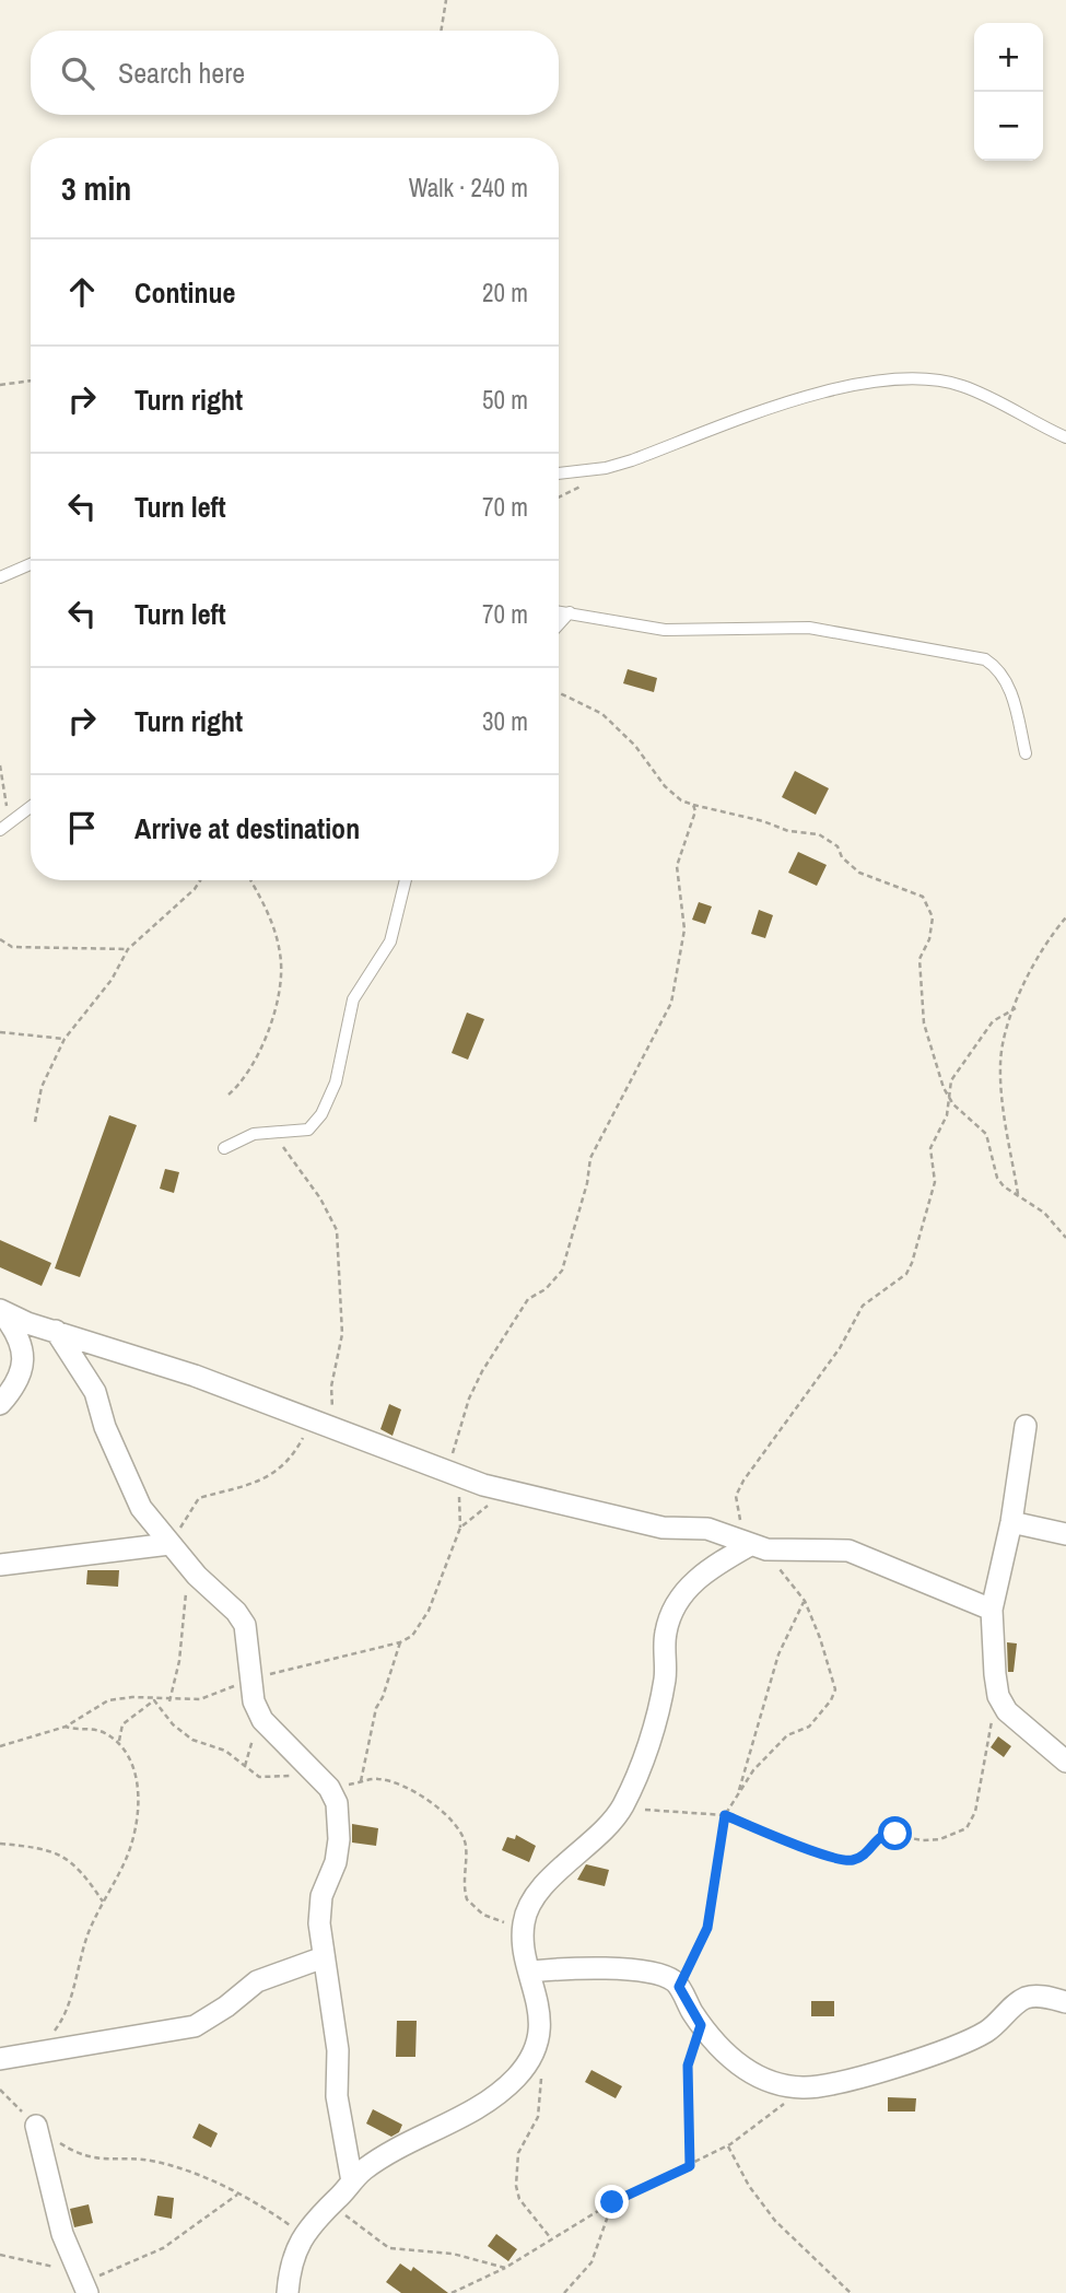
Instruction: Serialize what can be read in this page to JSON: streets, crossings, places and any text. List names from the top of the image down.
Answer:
{
  "page": {
    "map_buttons": ["+", "−"],
    "search": "Search here",
    "heading": ["3 min", "Walk · 240 m"],
    "list": [
      ["Continue", "20 m"],
      ["Turn right", "50 m"],
      ["Turn left", "70 m"],
      ["Turn left", "70 m"],
      ["Turn right", "30 m"],
      "Arrive at destination"
    ]
  }
}
